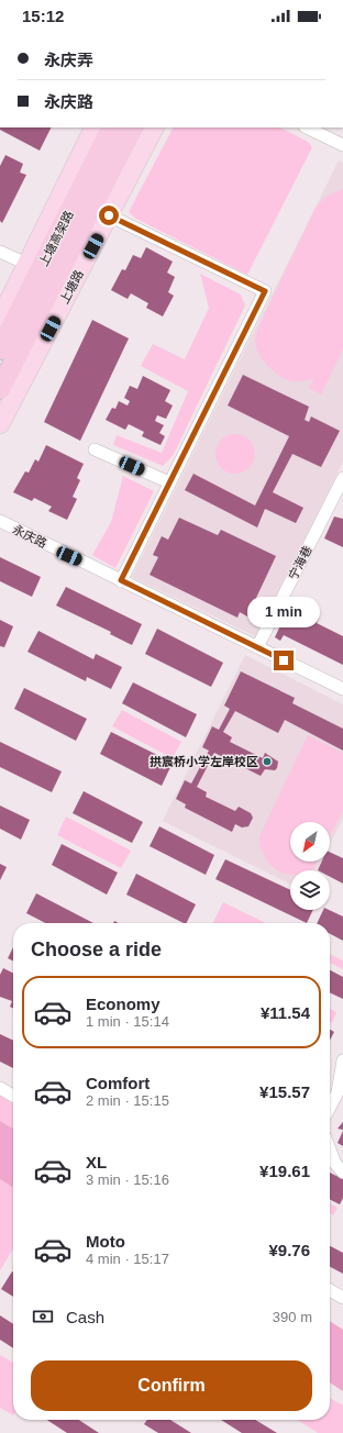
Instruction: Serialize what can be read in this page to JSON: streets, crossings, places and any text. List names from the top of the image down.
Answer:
{
  "streets": {
    "highway": ["上塘高架路"],
    "main road": ["上塘路"],
    "street": ["永庆路", "宁海巷"]
  },
  "crossings": [
    ["永庆路", "宁海巷"]
  ],
  "places": ["拱宸桥小学左岸校区"],
  "north": "bottom left",
  "page": {
    "status": "15:12",
    "banner": ["永庆弄", "永庆路"],
    "bubble": "1 min",
    "heading": "Choose a ride",
    "list": [
      {
        "name": "Economy",
        "note": "1 min · 15:14",
        "value": "¥11.54"
      },
      {
        "name": "Comfort",
        "note": "2 min · 15:15",
        "value": "¥15.57"
      },
      {
        "name": "XL",
        "note": "3 min · 15:16",
        "value": "¥19.61"
      },
      {
        "name": "Moto",
        "note": "4 min · 15:17",
        "value": "¥9.76"
      }
    ],
    "pay": ["Cash", "390 m"],
    "buttons": "Confirm"
  }
}
